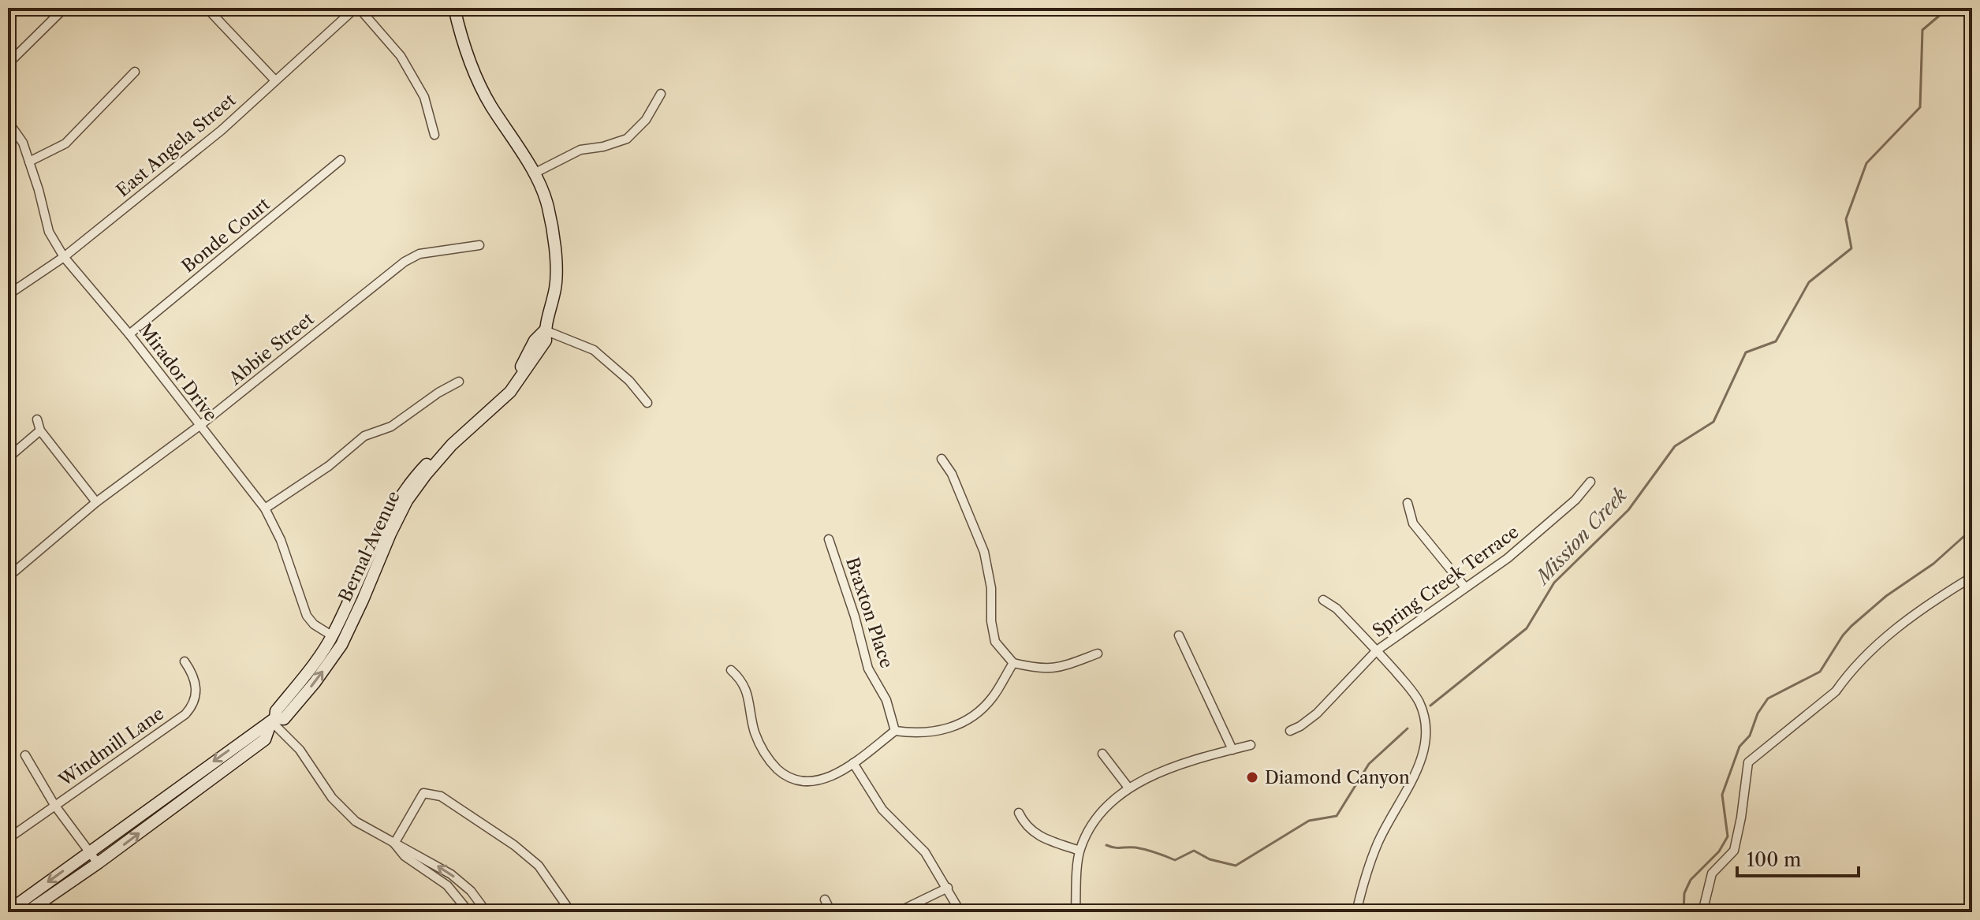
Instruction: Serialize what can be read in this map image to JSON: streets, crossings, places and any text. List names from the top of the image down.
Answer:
{
  "streets": {
    "main road": ["Bernal Avenue"],
    "street": [
      "East Angela Street",
      "Bonde Court",
      "Abbie Street",
      "Mirador Drive",
      "Spring Creek Terrace",
      "Braxton Place",
      "Windmill Lane"
    ]
  },
  "crossings": [
    ["East Angela Street", "Mirador Drive"],
    ["Bonde Court", "Mirador Drive"],
    ["Abbie Street", "Mirador Drive"],
    ["Mirador Drive", "Bernal Avenue"]
  ],
  "water": ["Mission Creek"],
  "places": ["Diamond Canyon"],
  "scale_bar": "100 m"
}
